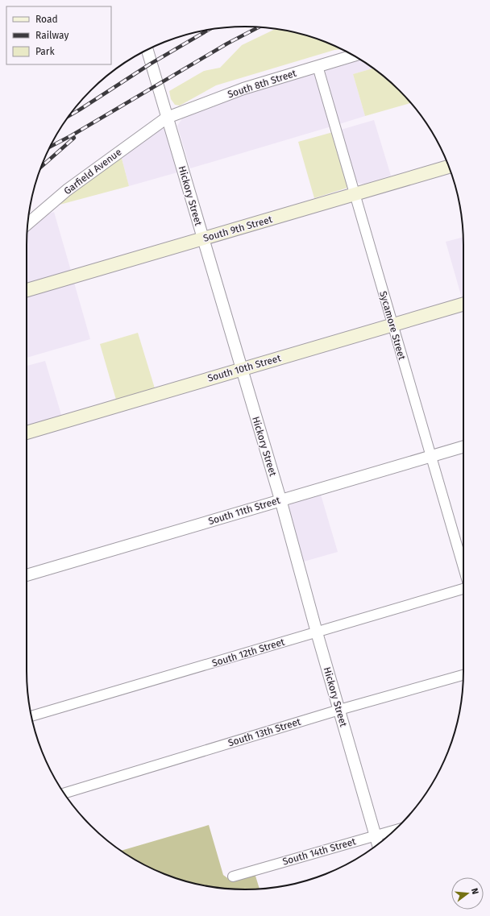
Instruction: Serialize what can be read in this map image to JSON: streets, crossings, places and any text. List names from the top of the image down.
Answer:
{
  "streets": {
    "main road": ["South 9th Street", "South 10th Street"],
    "street": [
      "South 8th Street",
      "Garfield Avenue",
      "Hickory Street",
      "Sycamore Street",
      "South 11th Street",
      "South 12th Street",
      "South 13th Street",
      "South 14th Street"
    ]
  },
  "crossings": [
    ["South 8th Street", "Garfield Avenue"],
    ["South 8th Street", "Hickory Street"],
    ["South 8th Street", "Sycamore Street"],
    ["Garfield Avenue", "Hickory Street"],
    ["Hickory Street", "South 9th Street"],
    ["Hickory Street", "South 10th Street"],
    ["Hickory Street", "South 11th Street"],
    ["Hickory Street", "South 12th Street"],
    ["Hickory Street", "South 13th Street"],
    ["Hickory Street", "South 14th Street"],
    ["South 9th Street", "Sycamore Street"],
    ["Sycamore Street", "South 10th Street"],
    ["Sycamore Street", "South 11th Street"]
  ],
  "legend": ["Road", "Railway", "Park"],
  "north": "right"
}
